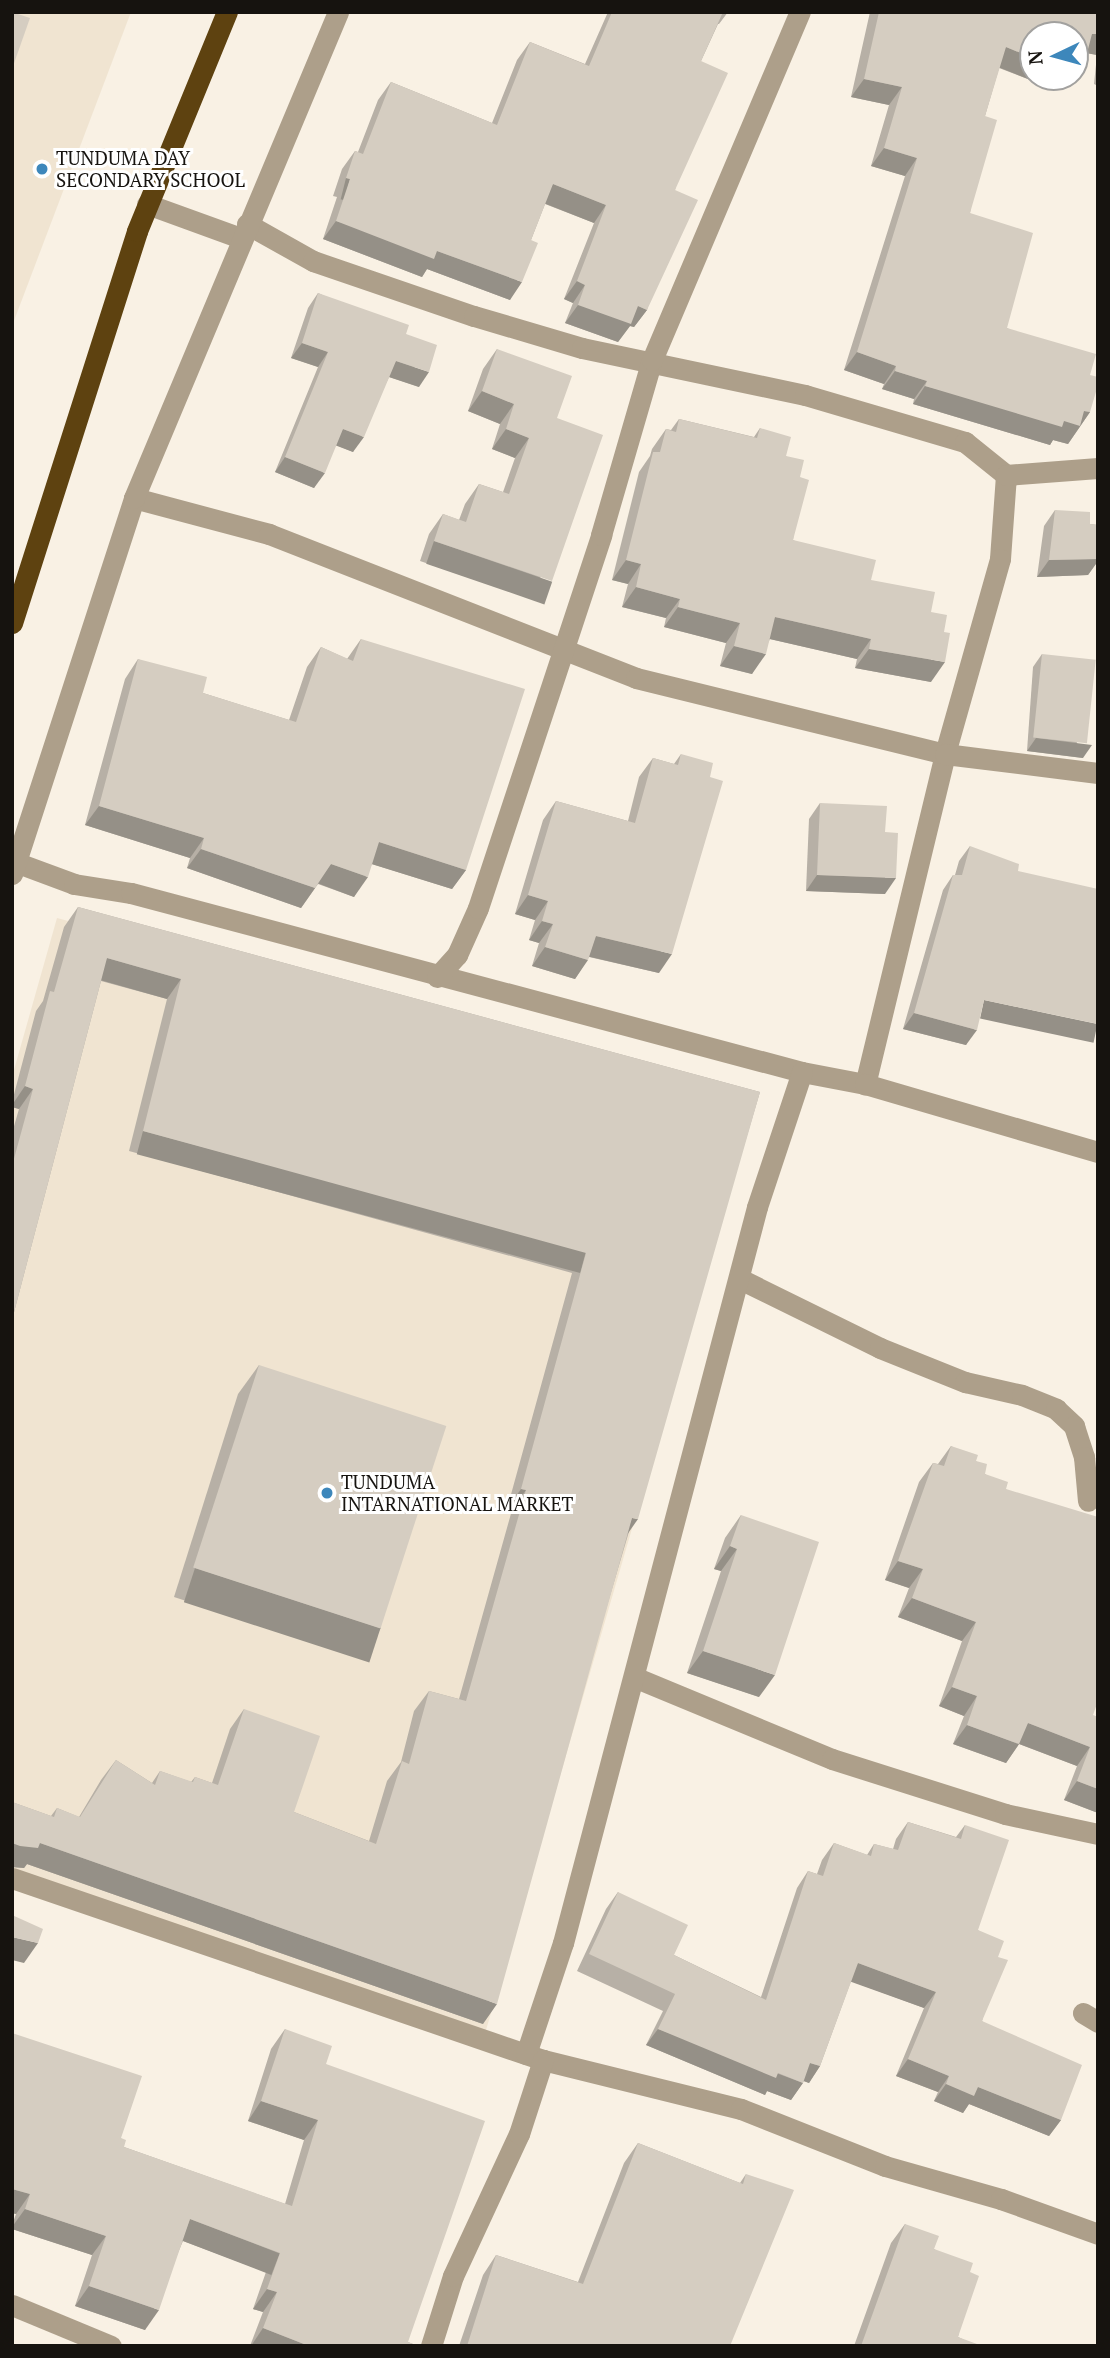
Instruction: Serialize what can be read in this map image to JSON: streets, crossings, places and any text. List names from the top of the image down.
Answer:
{
  "places": ["TUNDUMA DAY SECONDARY SCHOOL", "TUNDUMA INTARNATIONAL MARKET"],
  "north": "left"
}
